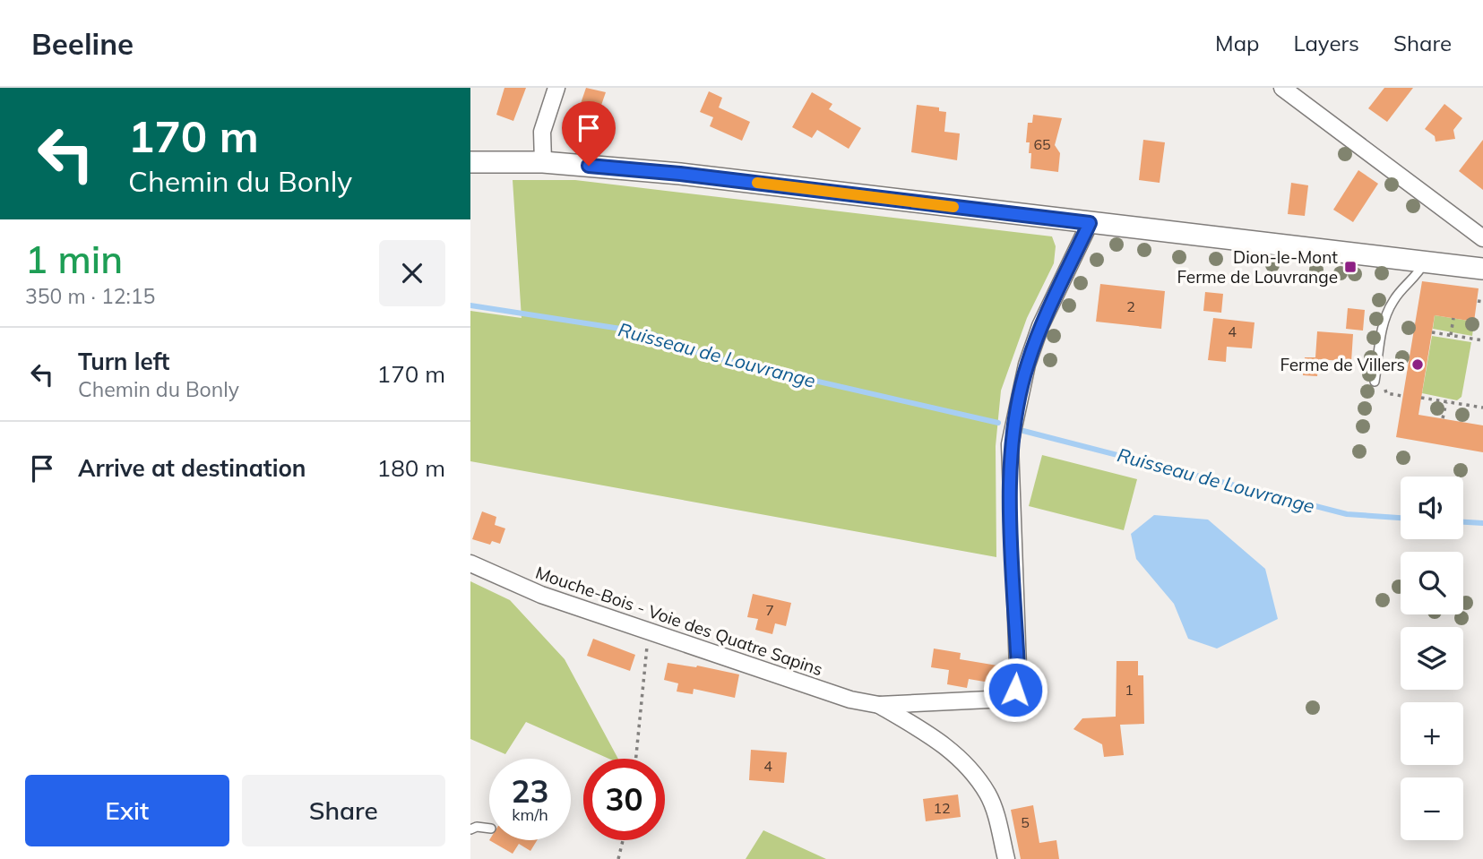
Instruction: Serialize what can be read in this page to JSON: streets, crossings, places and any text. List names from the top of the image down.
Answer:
{
  "streets": {
    "street": ["Mouche-Bois - Voie des Quatre Sapins"]
  },
  "water": ["Ruisseau de Louvrange"],
  "places": {
    "transit": ["Dion-le-Mont Ferme de Louvrange"],
    "other": ["Ferme de Villers"]
  },
  "house_numbers": [
    "65",
    "2",
    "4",
    "7",
    "1",
    "4",
    "12",
    "5"
  ],
  "page": {
    "header": "Beeline",
    "nav": ["Map", "Layers", "Share"],
    "turn": ["170 m", "Chemin du Bonly"],
    "heading": ["1 min", "350 m · 12:15"],
    "list": [
      {
        "name": "Turn left",
        "note": "Chemin du Bonly",
        "value": "170 m"
      },
      {
        "name": "Arrive at destination",
        "value": "180 m"
      }
    ],
    "map_buttons": ["+", "−"],
    "speed": "23 km/h",
    "limit": "30",
    "buttons": ["Exit", "Share"]
  }
}
